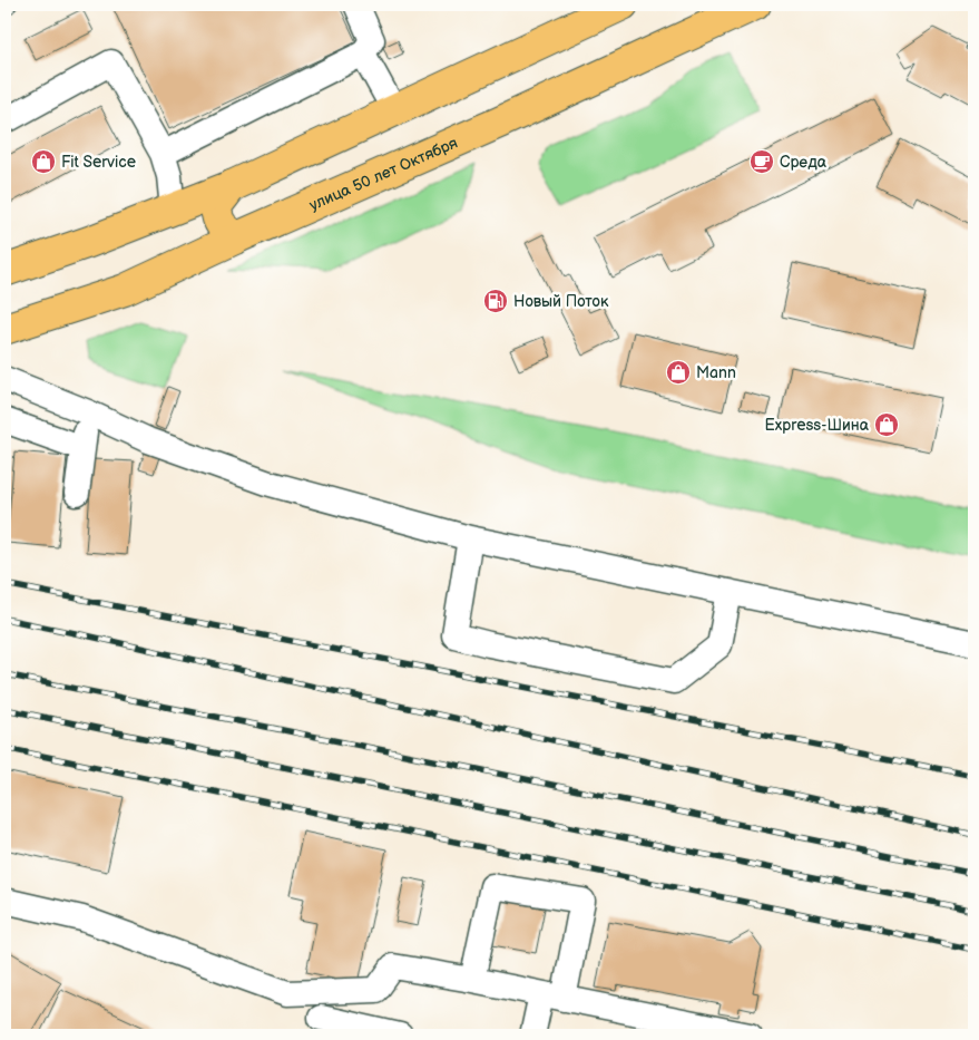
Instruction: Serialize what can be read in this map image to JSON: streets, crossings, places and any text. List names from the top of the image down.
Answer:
{
  "streets": {
    "main road": ["улица 50 лет Октября"]
  },
  "places": {
    "shop": ["Fit Service", "Mann", "Express-Шина"],
    "cafe": ["Среда"],
    "fuel station": ["Новый Поток"]
  }
}
